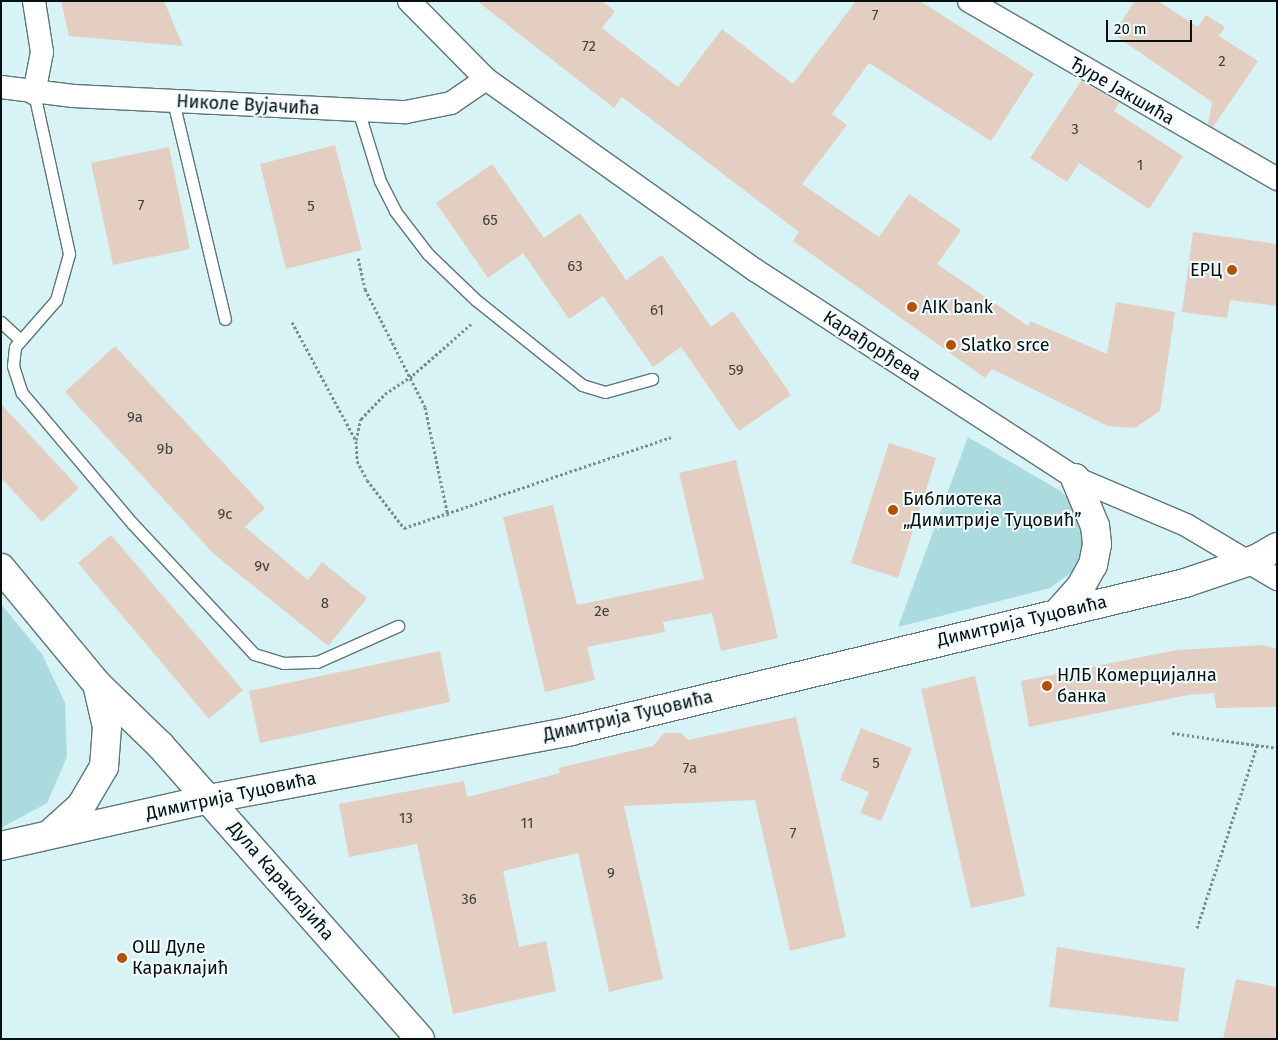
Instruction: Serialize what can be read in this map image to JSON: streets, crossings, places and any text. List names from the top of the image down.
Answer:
{
  "streets": {
    "street": [
      "Ђуре Јакшића",
      "Николе Вујачића",
      "Карађорђева",
      "Димитрија Туцовића",
      "Дула Караклајића"
    ]
  },
  "crossings": [
    ["Николе Вујачића", "Карађорђева"],
    ["Карађорђева", "Димитрија Туцовића"],
    ["Димитрија Туцовића", "Дула Караклајића"]
  ],
  "places": [
    "ЕРЦ",
    "AIK bank",
    "Slatko srce",
    "Библиотека „Димитрије Туцовић”",
    "НЛБ Комерцијална банка",
    "ОШ Дуле Караклајић"
  ],
  "house_numbers": [
    "7",
    "72",
    "2",
    "3",
    "1",
    "7",
    "5",
    "65",
    "63",
    "61",
    "59",
    "9a",
    "9b",
    "9c",
    "9v",
    "8",
    "2e",
    "5",
    "7a",
    "13",
    "11",
    "7",
    "9",
    "36"
  ],
  "scale_bar": "20 m"
}
